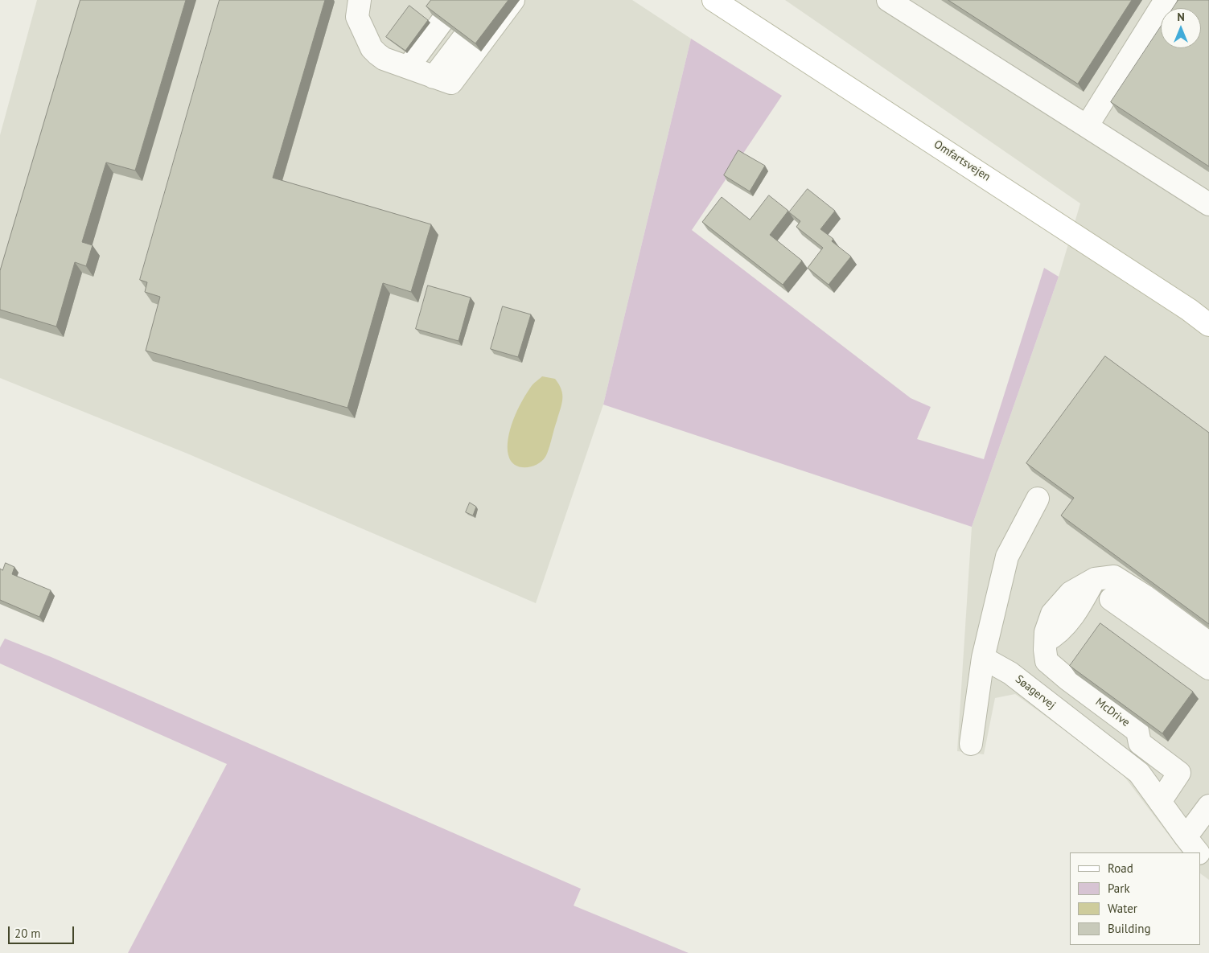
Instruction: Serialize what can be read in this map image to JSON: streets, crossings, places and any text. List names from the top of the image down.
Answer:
{
  "streets": {
    "main road": ["Omfartsvejen"],
    "lane": ["Søagervej", "McDrive"]
  },
  "crossings": [
    ["Søagervej", "McDrive"]
  ],
  "legend": [
    "Road",
    "Park",
    "Water",
    "Building"
  ],
  "scale_bar": "20 m",
  "north": "top"
}
